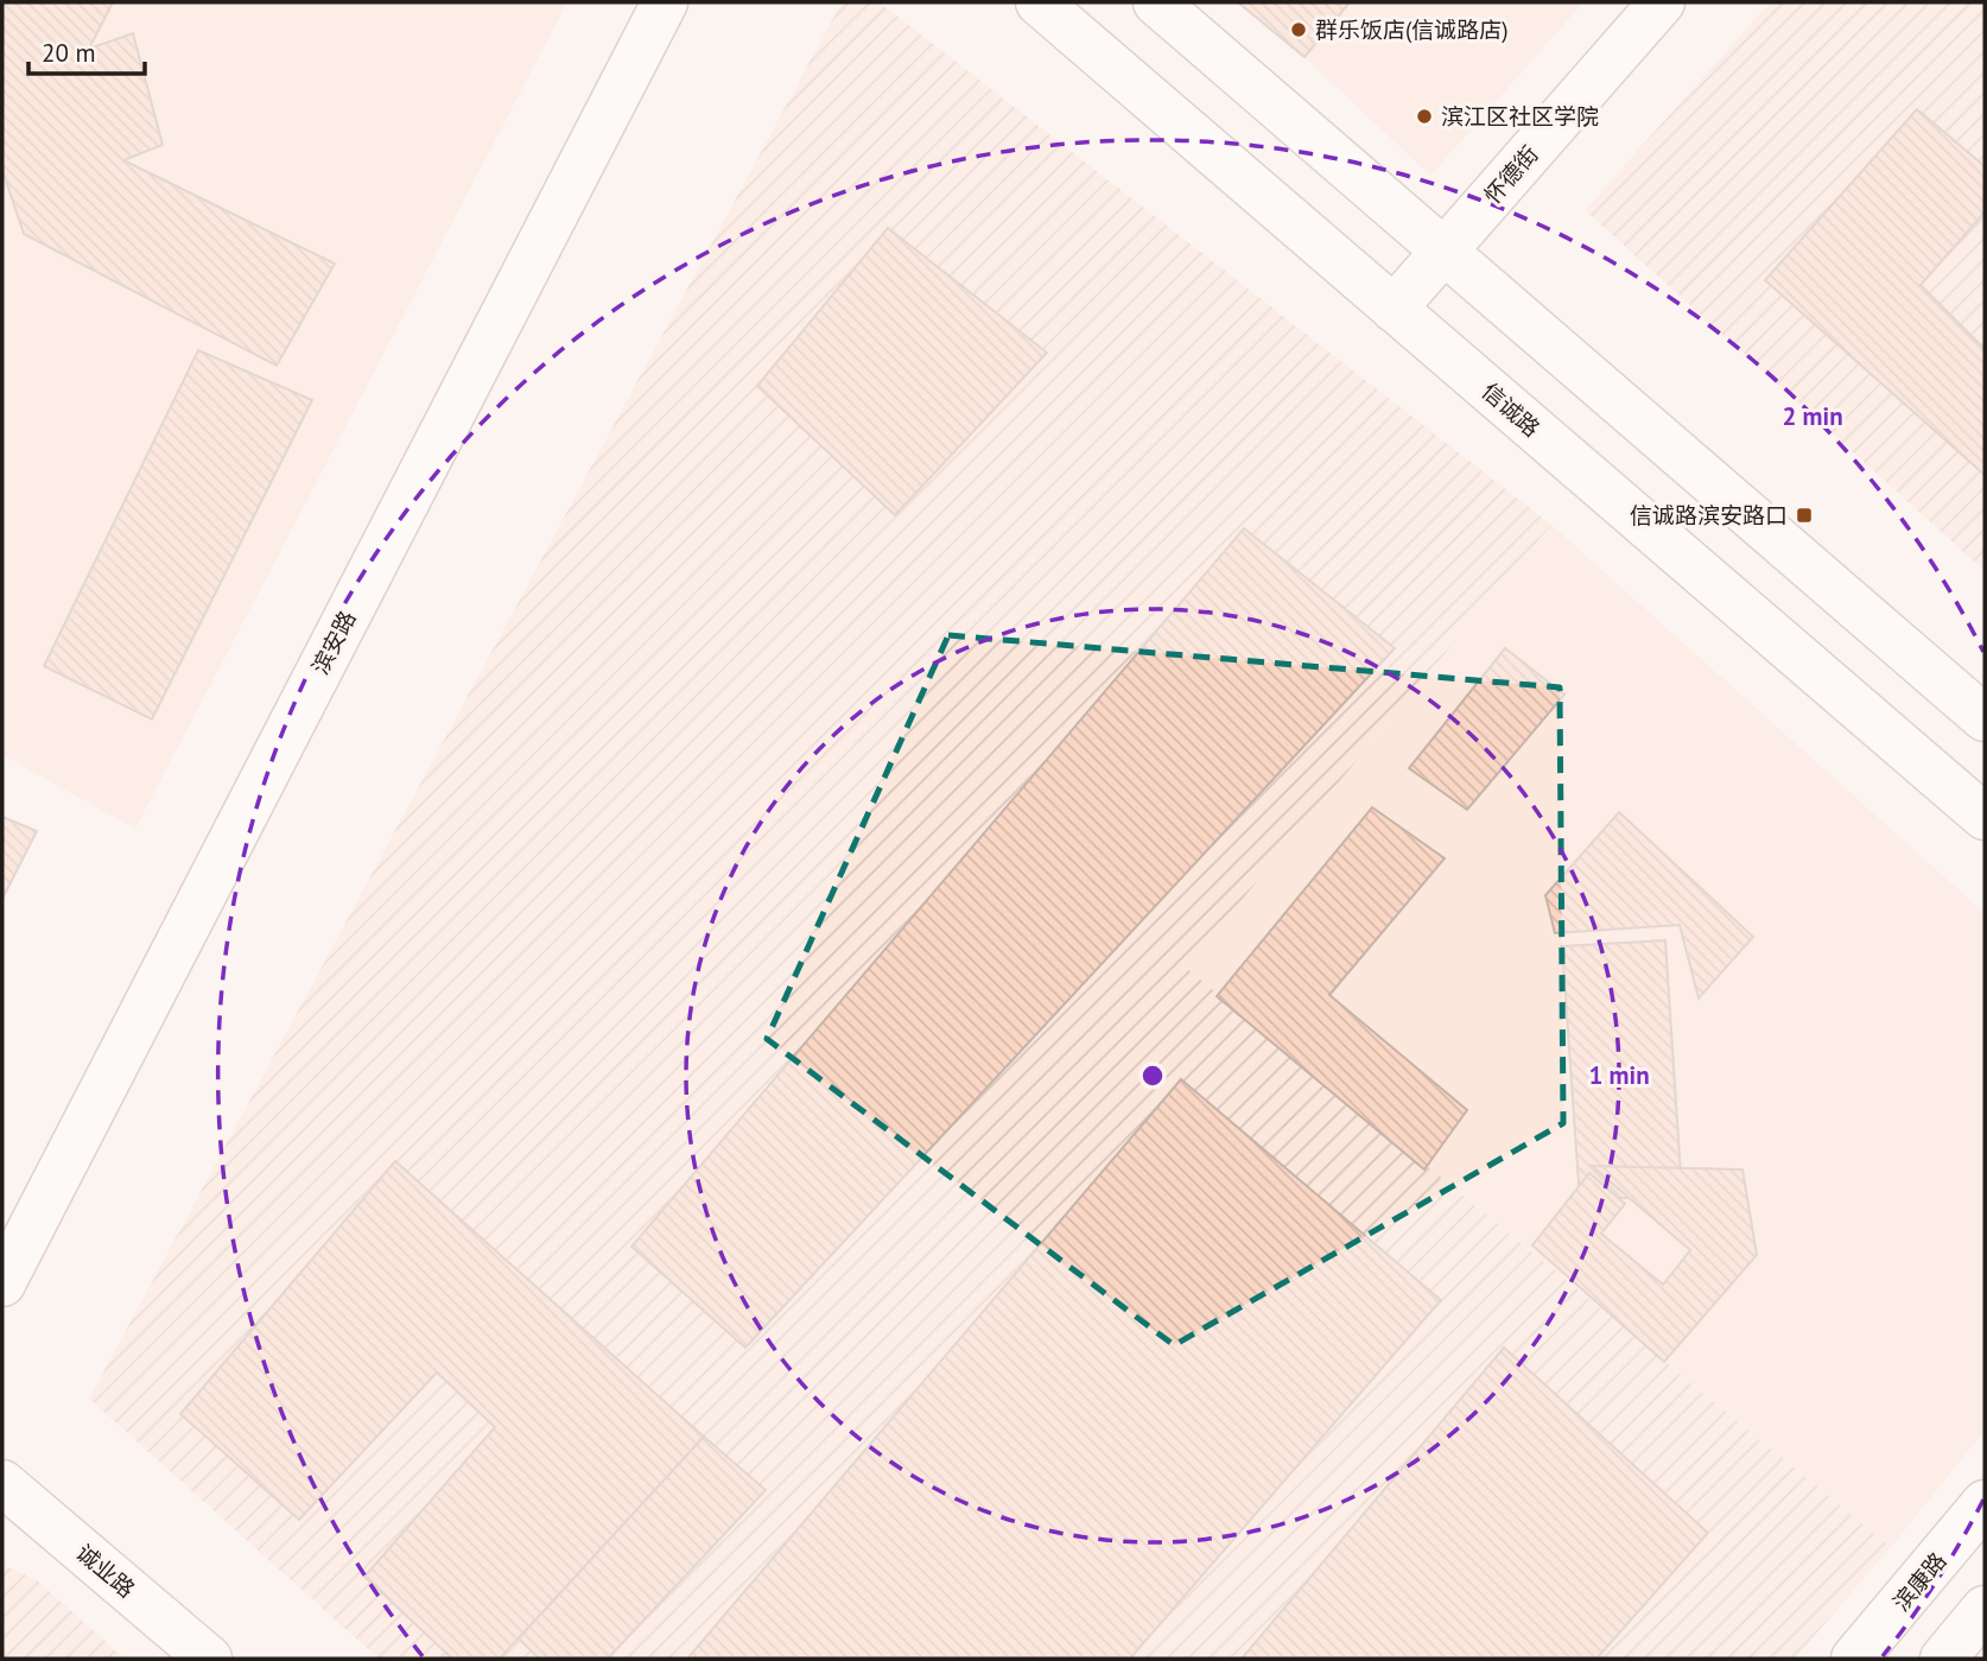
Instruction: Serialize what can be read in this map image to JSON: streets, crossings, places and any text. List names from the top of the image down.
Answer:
{
  "streets": {
    "main road": [
      "怀德街",
      "信诚路",
      "滨安路",
      "诚业路",
      "滨康路"
    ]
  },
  "crossings": [
    ["怀德街", "信诚路"]
  ],
  "places": {
    "other": ["群乐饭店(信诚路店)", "滨江区社区学院"],
    "transit": ["信诚路滨安路口"]
  },
  "scale_bar": "20 m",
  "rings": ["2 min", "1 min"]
}
